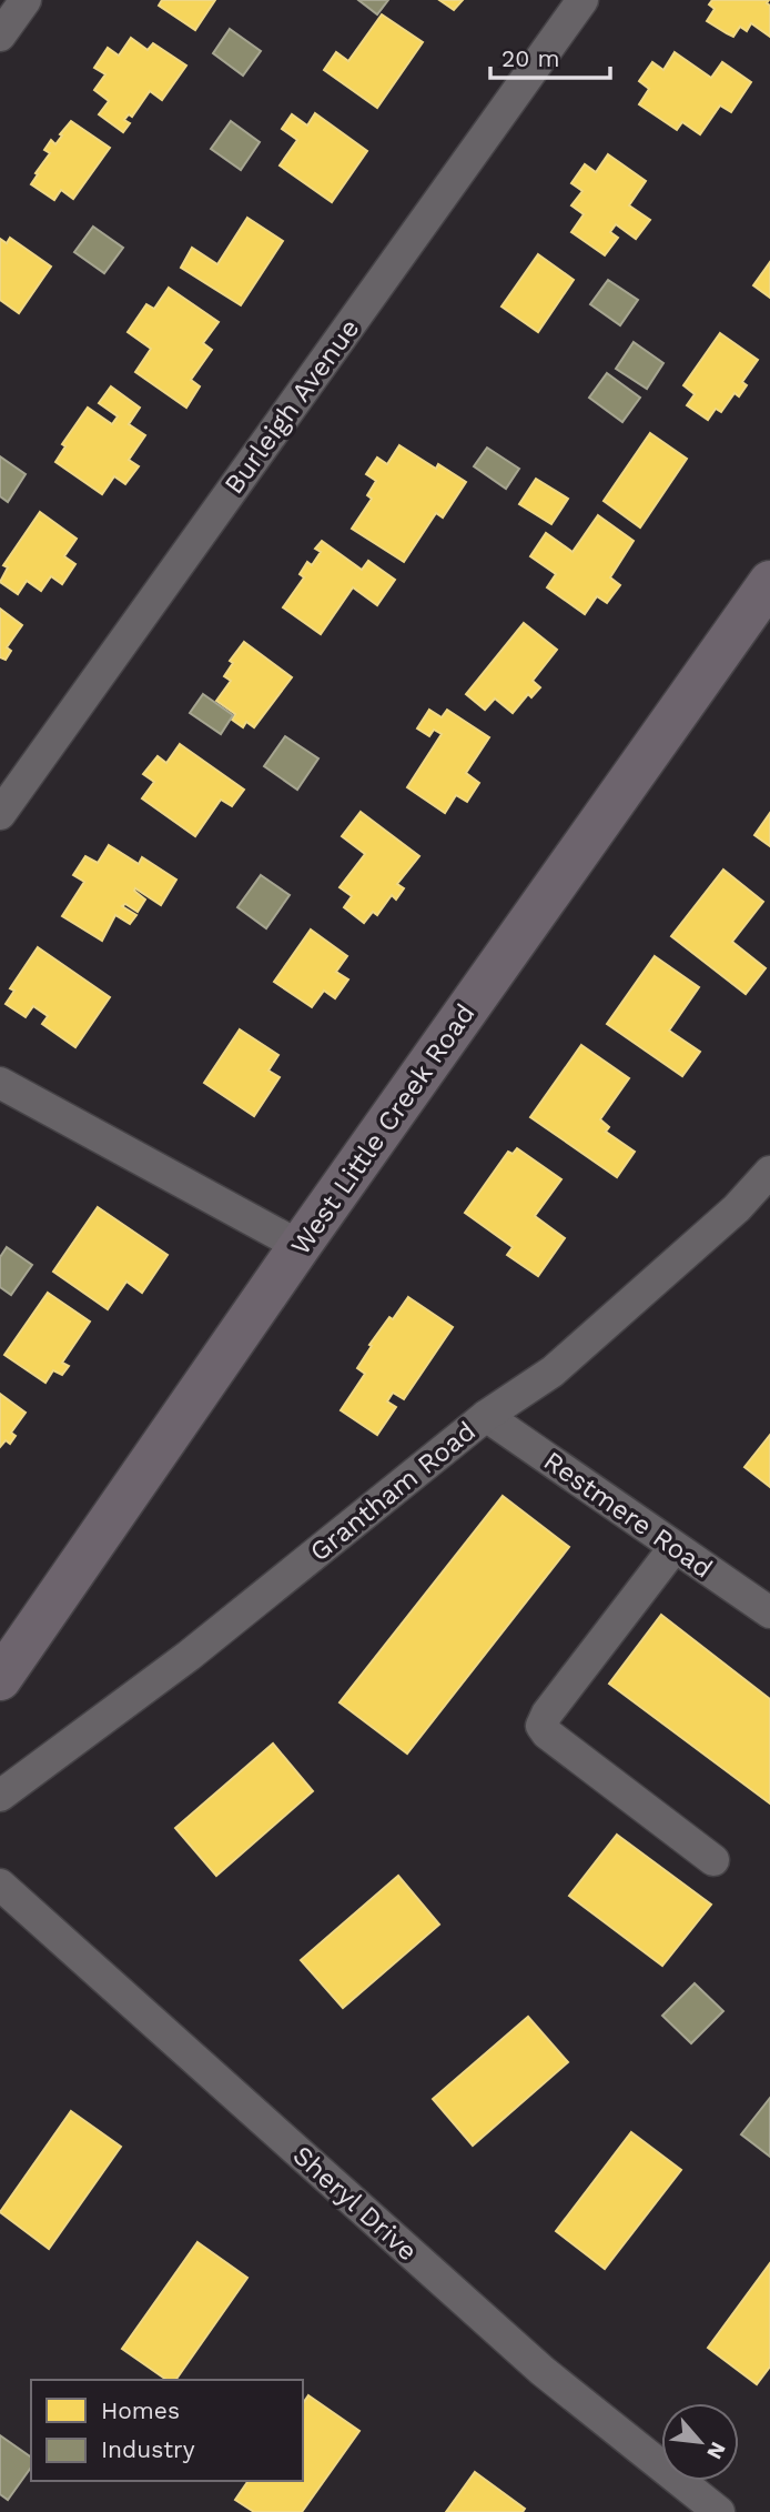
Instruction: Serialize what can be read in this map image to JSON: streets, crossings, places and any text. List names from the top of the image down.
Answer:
{
  "streets": {
    "main road": ["West Little Creek Road"],
    "street": [
      "Burleigh Avenue",
      "Grantham Road",
      "Restmere Road",
      "Sheryl Drive"
    ]
  },
  "crossings": [
    ["Grantham Road", "Restmere Road"]
  ],
  "legend": ["Homes", "Industry"],
  "scale_bar": "20 m",
  "north": "bottom right"
}
